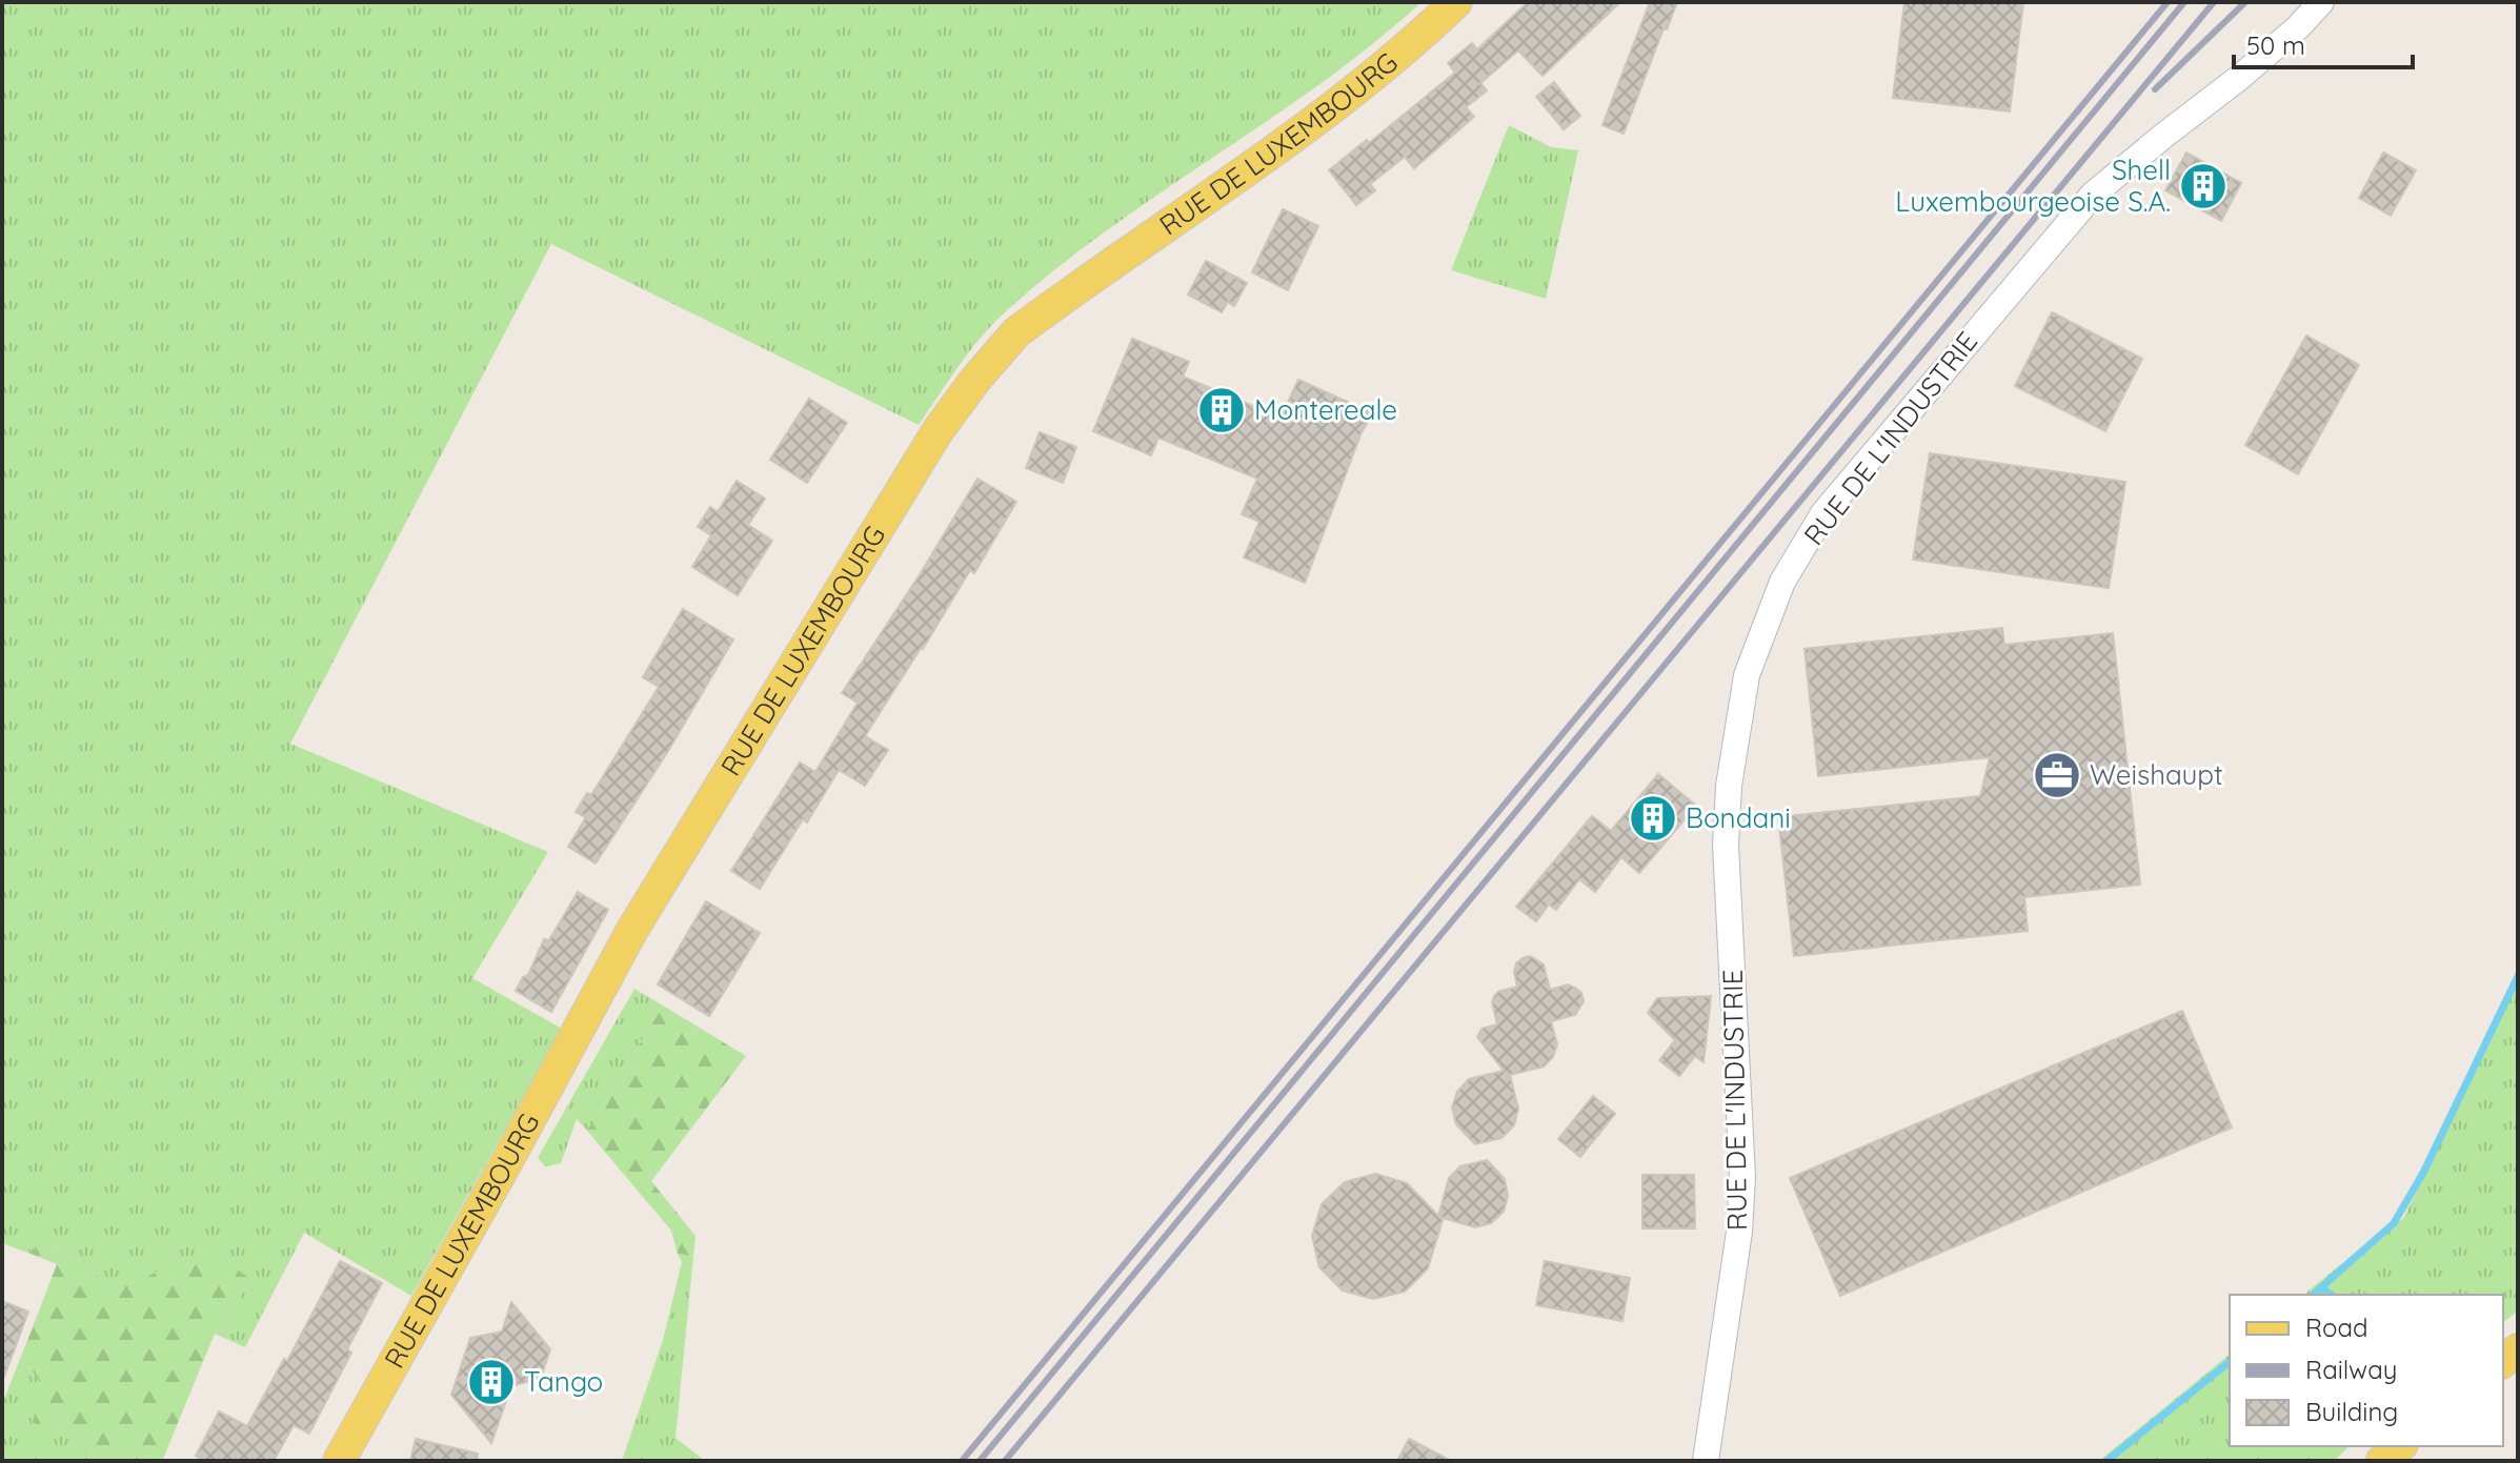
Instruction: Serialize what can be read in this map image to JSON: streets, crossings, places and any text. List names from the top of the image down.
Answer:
{
  "streets": {
    "main road": ["RUE DE LUXEMBOURG"],
    "street": ["RUE DE L'INDUSTRIE"]
  },
  "places": {
    "building": [
      "Shell Luxembourgeoise S.A.",
      "Montereale",
      "Bondani",
      "Tango"
    ],
    "office": ["Weishaupt"]
  },
  "legend": ["Road", "Railway", "Building"],
  "scale_bar": "50 m"
}
